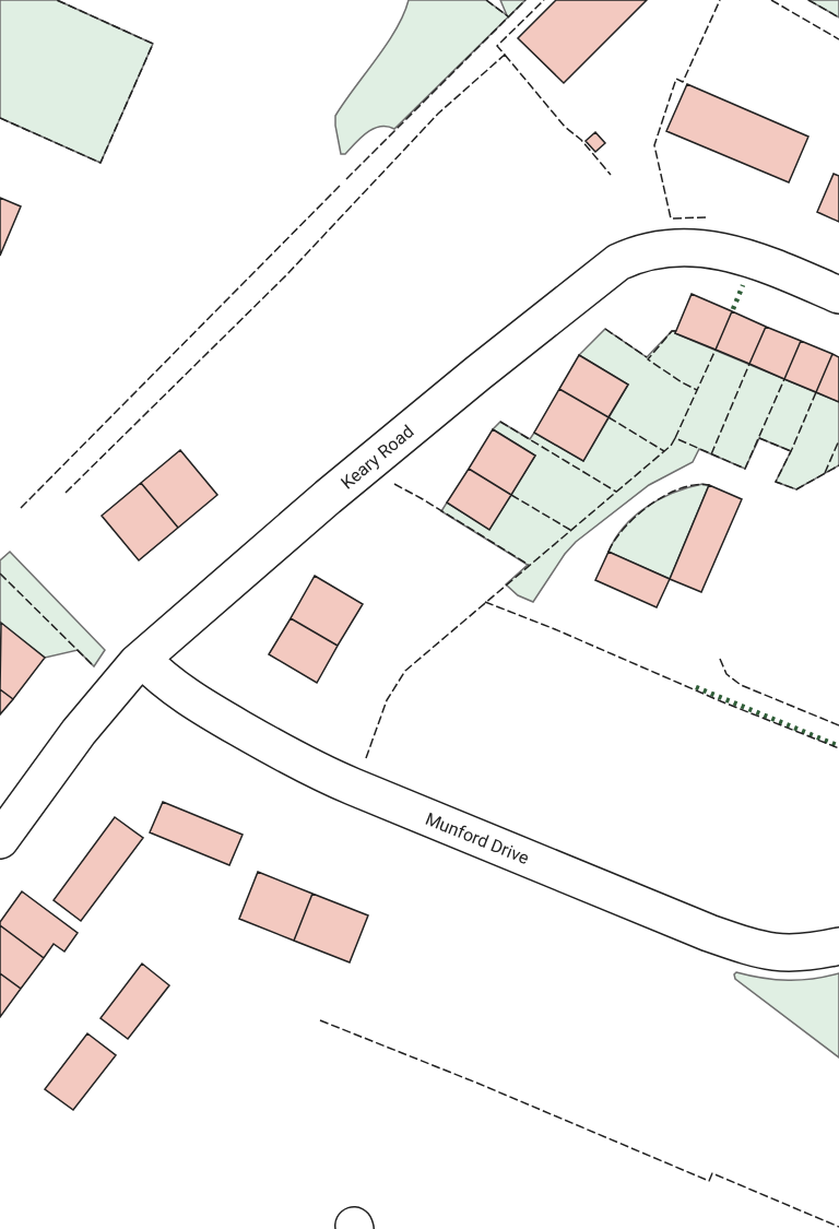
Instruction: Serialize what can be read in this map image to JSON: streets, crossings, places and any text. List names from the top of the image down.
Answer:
{
  "streets": {
    "street": ["Keary Road", "Munford Drive"]
  },
  "crossings": [
    ["Keary Road", "Munford Drive"]
  ]
}
